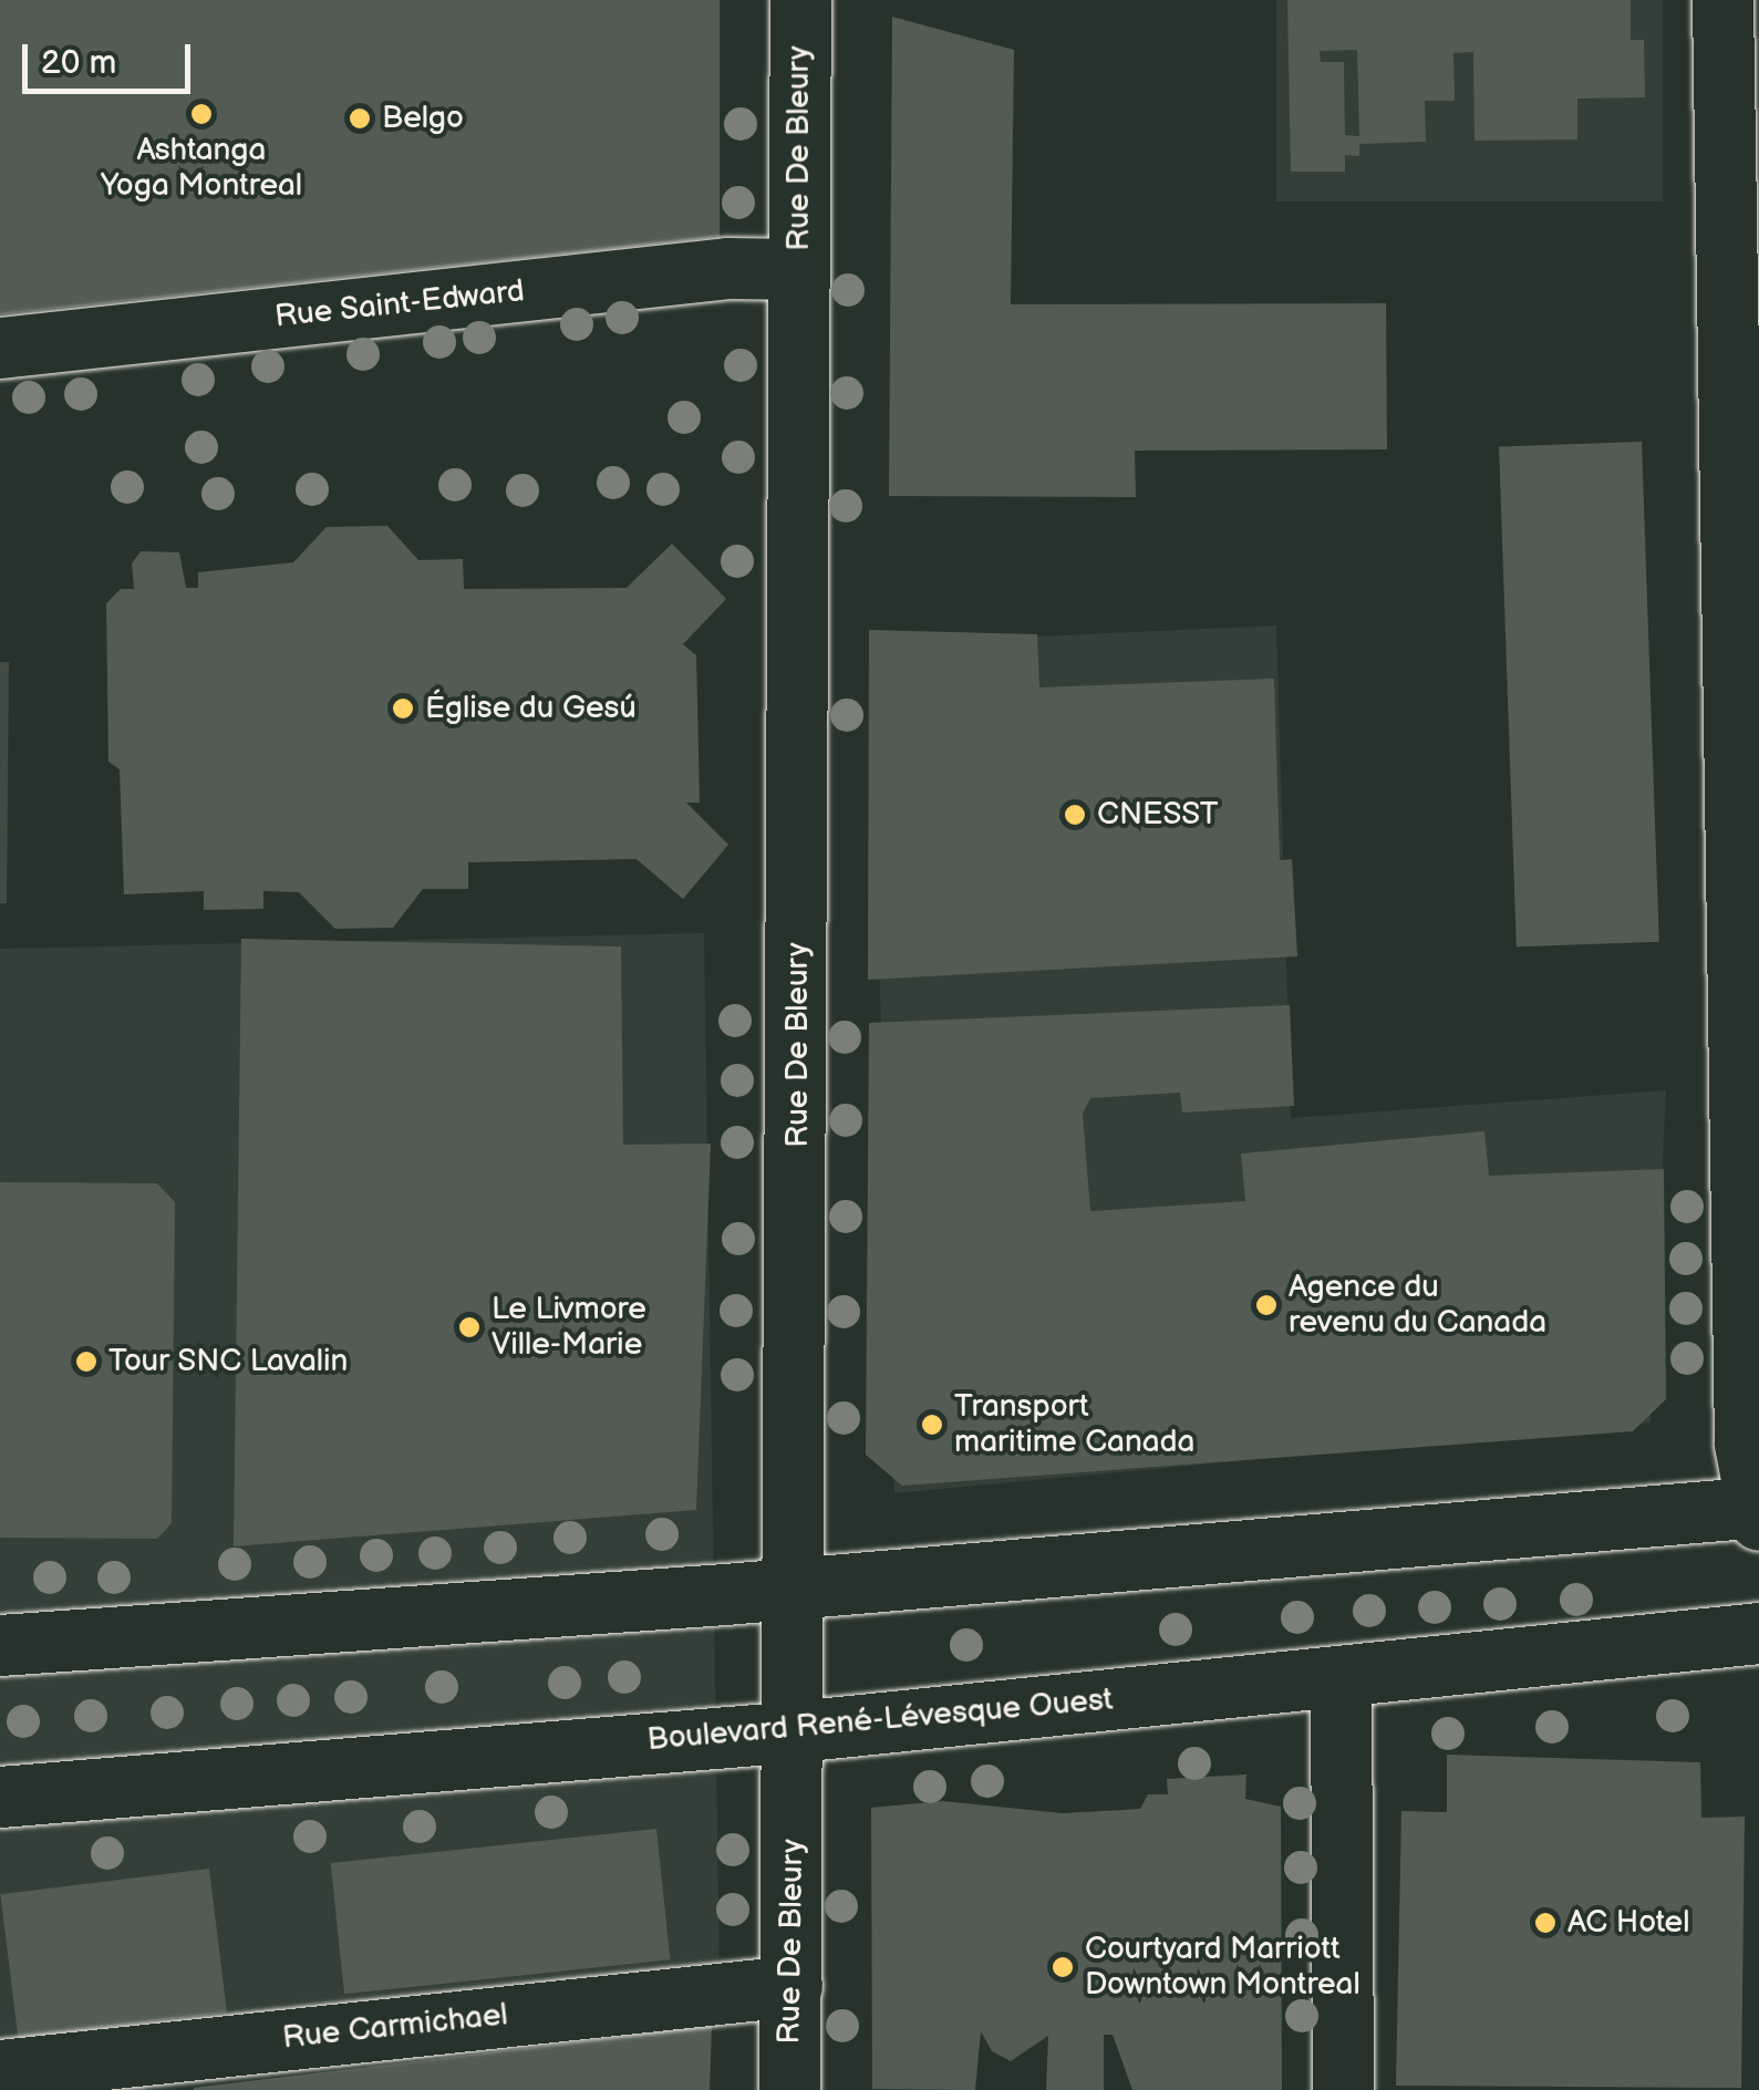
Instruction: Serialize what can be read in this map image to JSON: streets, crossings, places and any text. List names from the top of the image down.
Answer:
{
  "streets": {
    "street": [
      "Rue De Bleury",
      "Rue Saint-Edward",
      "Boulevard René-Lévesque Ouest",
      "Rue Carmichael"
    ]
  },
  "crossings": [
    ["Rue De Bleury", "Rue Saint-Edward"],
    ["Rue De Bleury", "Boulevard René-Lévesque Ouest"],
    ["Rue De Bleury", "Rue Carmichael"]
  ],
  "places": [
    "Ashtanga Yoga Montreal",
    "Belgo",
    "Église du Gesú",
    "CNESST",
    "Agence du revenu du Canada",
    "Le Livmore Ville-Marie",
    "Tour SNC Lavalin",
    "Transport maritime Canada",
    "AC Hotel",
    "Courtyard Marriott Downtown Montreal"
  ],
  "scale_bar": "20 m"
}
